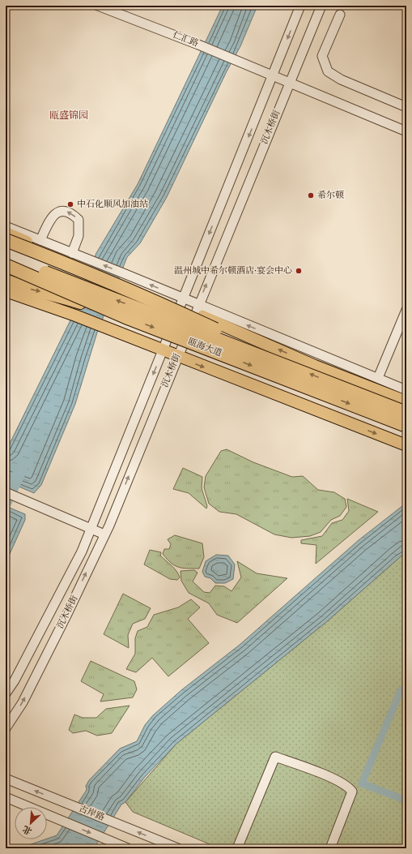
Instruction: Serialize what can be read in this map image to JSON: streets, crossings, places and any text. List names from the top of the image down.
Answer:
{
  "streets": {
    "highway": ["瓯海大道"],
    "street": ["仁汇路", "沉木桥街", "古岸路"]
  },
  "crossings": [
    ["仁汇路", "沉木桥街"],
    ["沉木桥街", "瓯海大道"]
  ],
  "districts": ["瓯盛锦园"],
  "places": ["希尔顿", "中石化顺风加油站", "温州城中希尔顿酒店·宴会中心"],
  "north": "bottom left"
}
